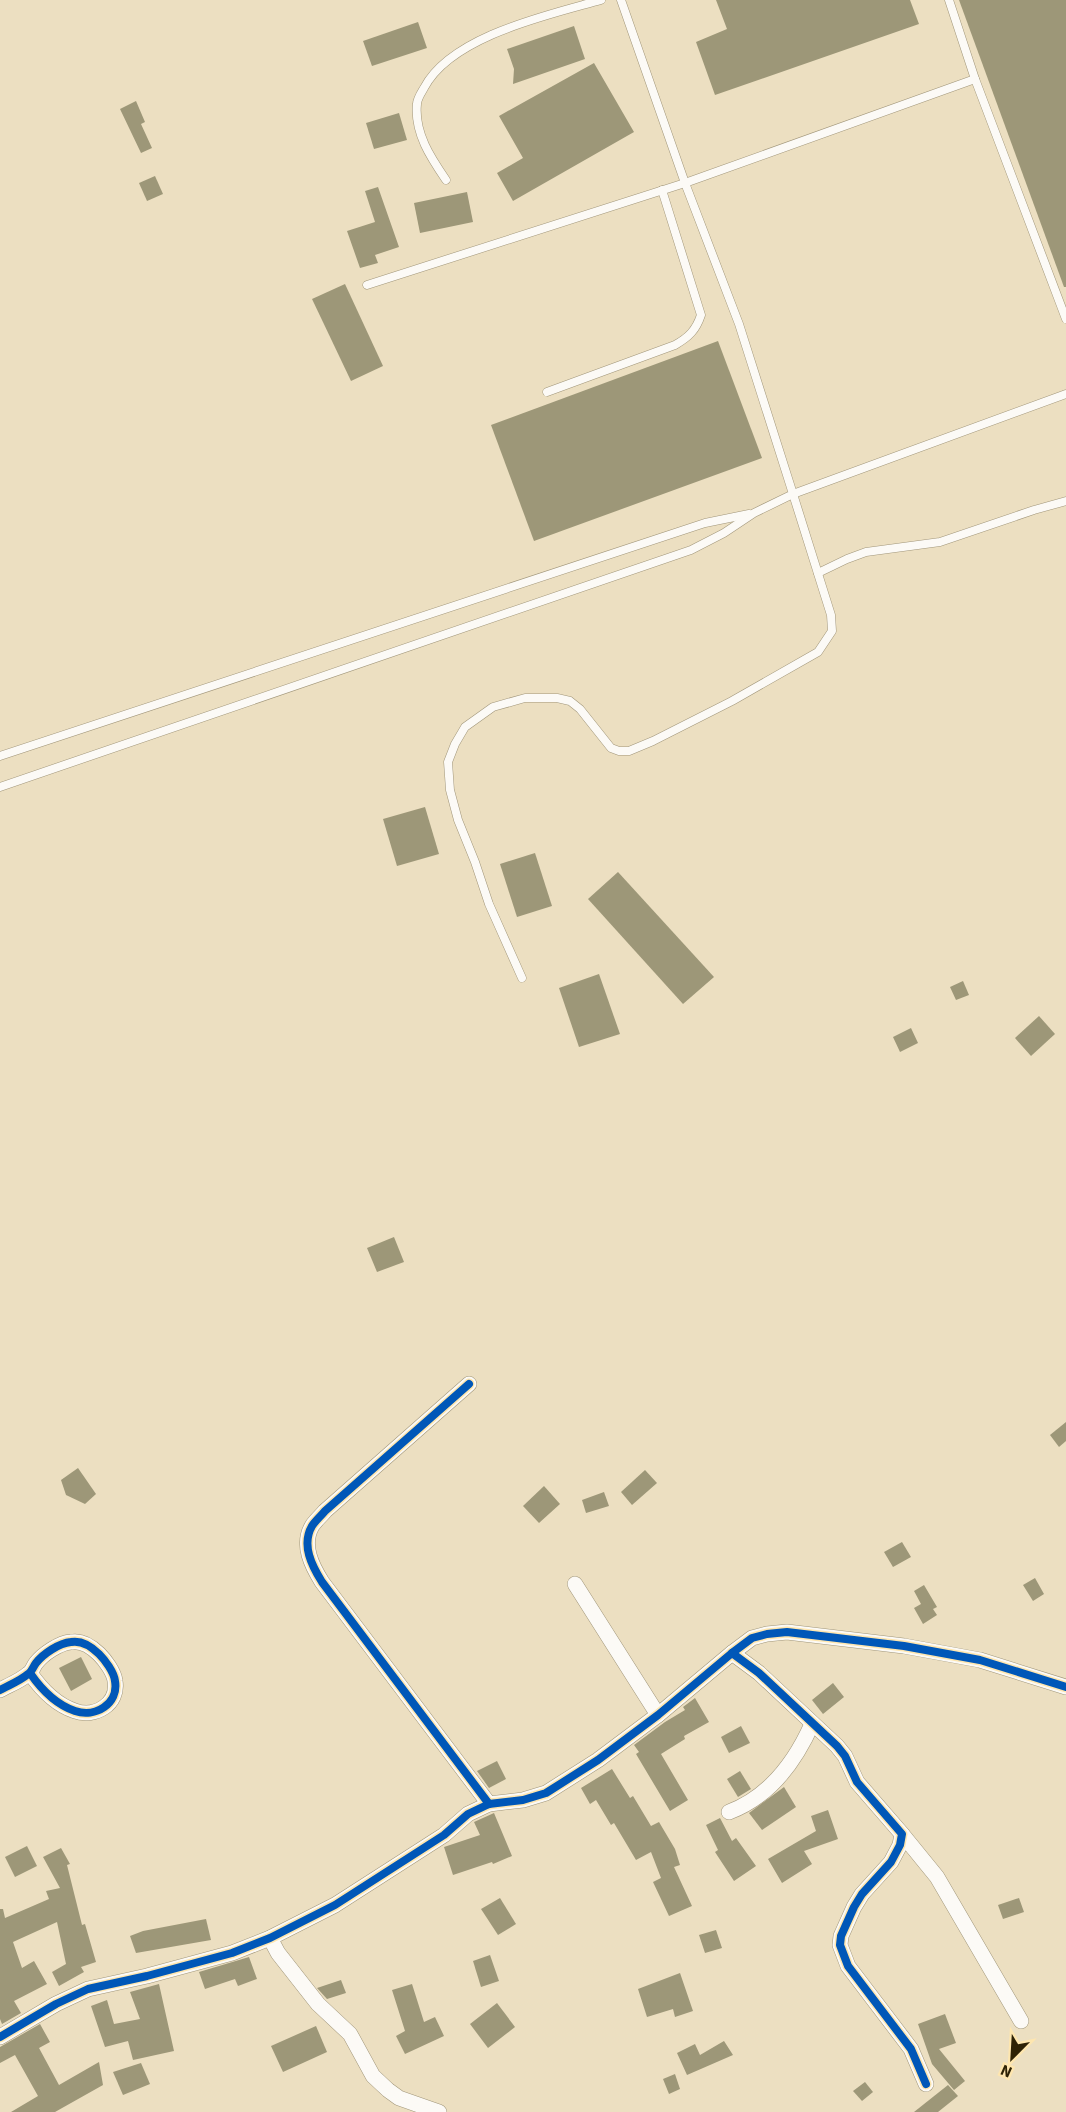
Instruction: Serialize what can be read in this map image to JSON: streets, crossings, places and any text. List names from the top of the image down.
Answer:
{
  "north": "bottom left"
}
